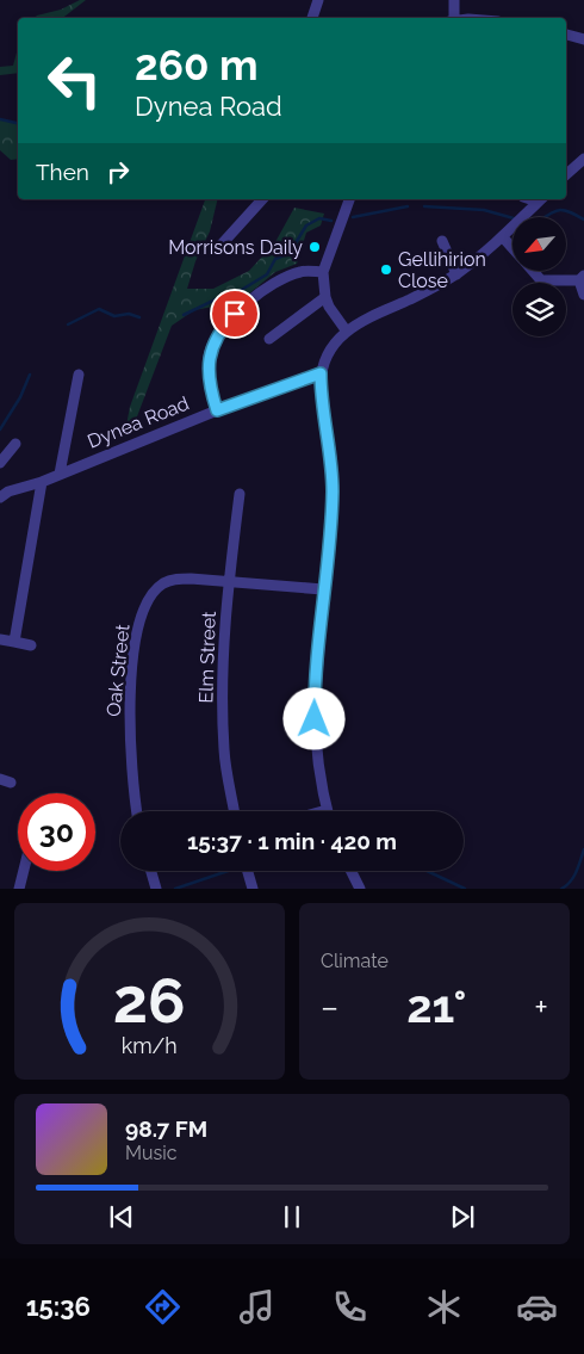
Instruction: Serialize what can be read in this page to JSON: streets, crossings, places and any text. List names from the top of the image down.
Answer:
{
  "streets": {
    "street": ["Dynea Road", "Elm Street", "Oak Street"]
  },
  "crossings": [
    ["Elm Street", "Oak Street"]
  ],
  "places": ["Morrisons Daily", "Gellihirion Close"],
  "north": "bottom left",
  "page": {
    "turn": ["260 m", "Dynea Road"],
    "then": "Then",
    "limit": "30",
    "trip": "15:37 · 1 min · 420 m",
    "tile": "Climate",
    "heat": ["−", "21°", "+"],
    "song": ["98.7 FM", "Music"],
    "tabs": "15:36",
    "gauge": ["26", "km/h"]
  }
}
